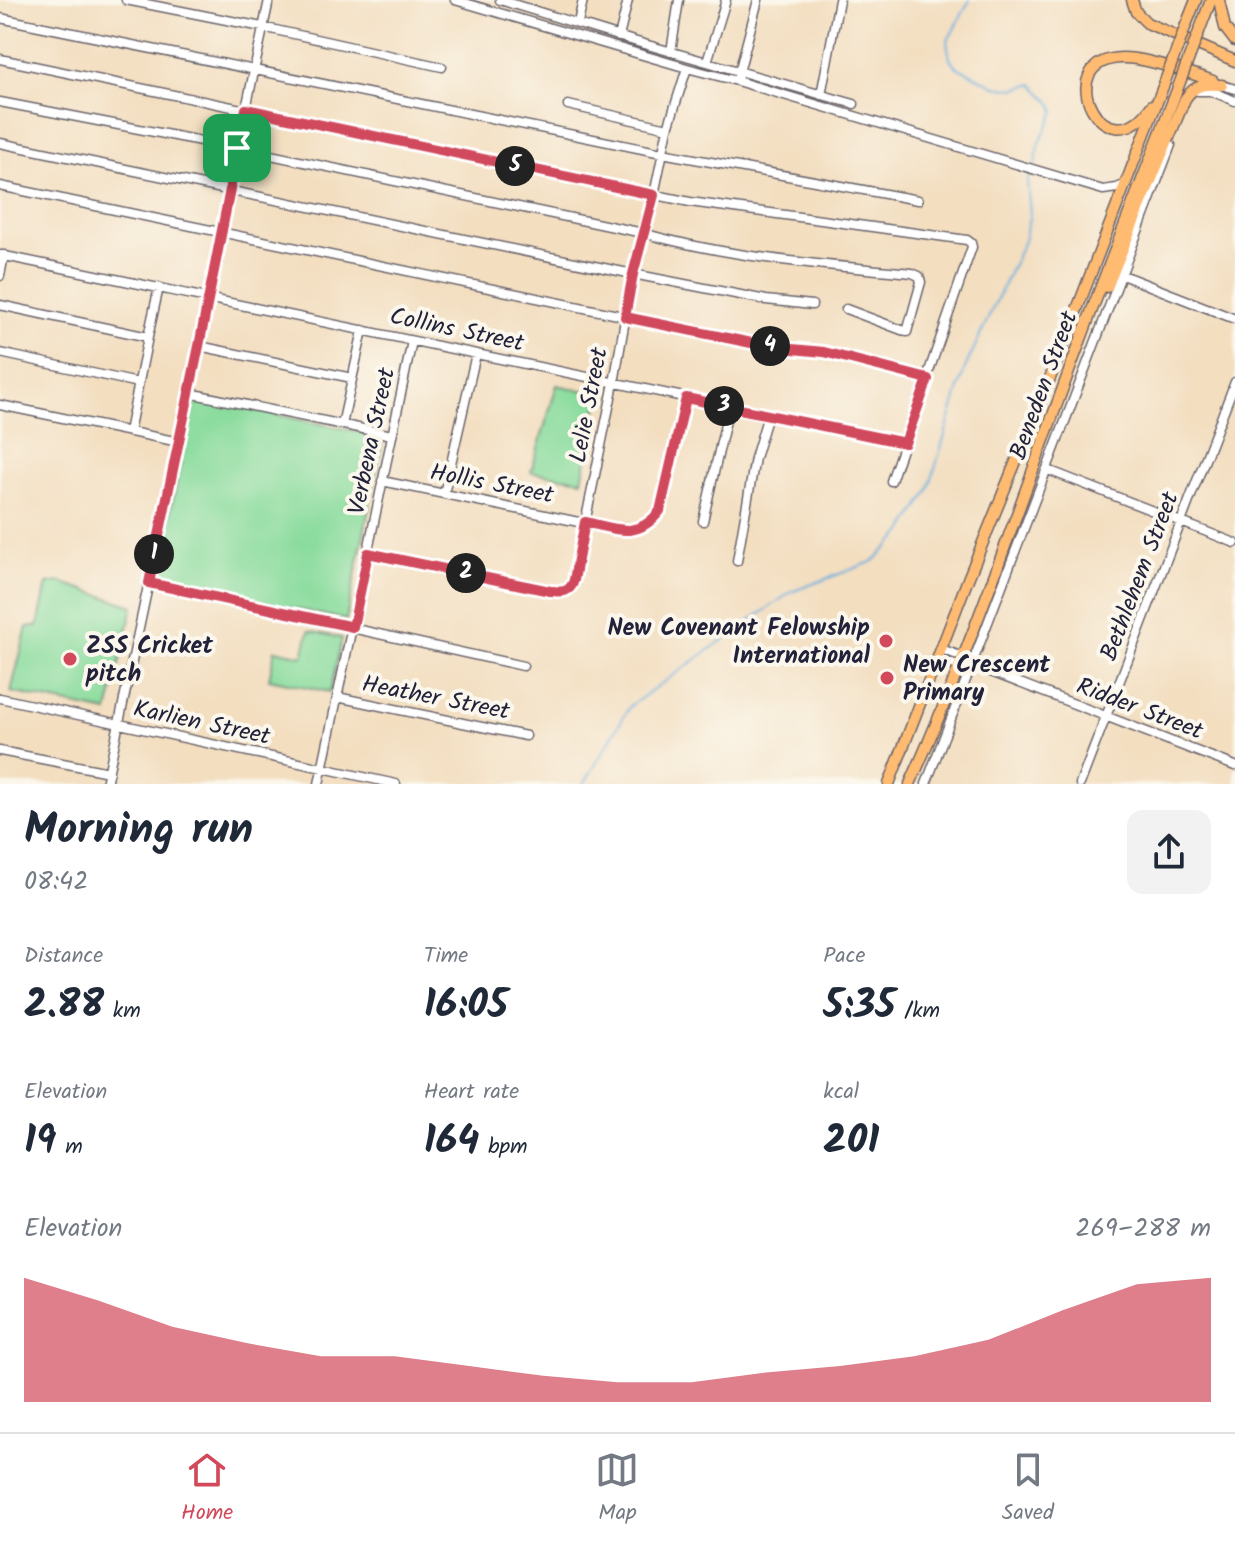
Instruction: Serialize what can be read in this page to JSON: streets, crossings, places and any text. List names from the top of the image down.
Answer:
{
  "streets": {
    "main road": ["Beneden Street"],
    "street": [
      "Collins Street",
      "Lelie Street",
      "Verbena Street",
      "Hollis Street",
      "Bethlehem Street",
      "Heather Street",
      "Ridder Street",
      "Karlien Street"
    ]
  },
  "crossings": [
    ["Collins Street", "Lelie Street"],
    ["Collins Street", "Verbena Street"],
    ["Collins Street", "Hollis Street"],
    ["Beneden Street", "Ridder Street"],
    ["Lelie Street", "Verbena Street"],
    ["Lelie Street", "Hollis Street"],
    ["Verbena Street", "Hollis Street"],
    ["Verbena Street", "Heather Street"],
    ["Verbena Street", "Karlien Street"],
    ["Bethlehem Street", "Ridder Street"]
  ],
  "places": ["New Covenant Felowship International", "ZSS Cricket pitch", "New Crescent Primary"],
  "page": {
    "pins": [
      "5",
      "4",
      "3",
      "1",
      "2"
    ],
    "heading": ["Morning run", "08:42"],
    "stats": [
      ["Distance", "2.88 km"],
      ["Time", "16:05"],
      ["Pace", "5:35 /km"],
      ["Elevation", "19 m"],
      ["Heart rate", "164 bpm"],
      ["kcal", "201"]
    ],
    "chart": ["Elevation", "269–288 m"],
    "tabs": ["Home", "Map", "Saved"]
  }
}
